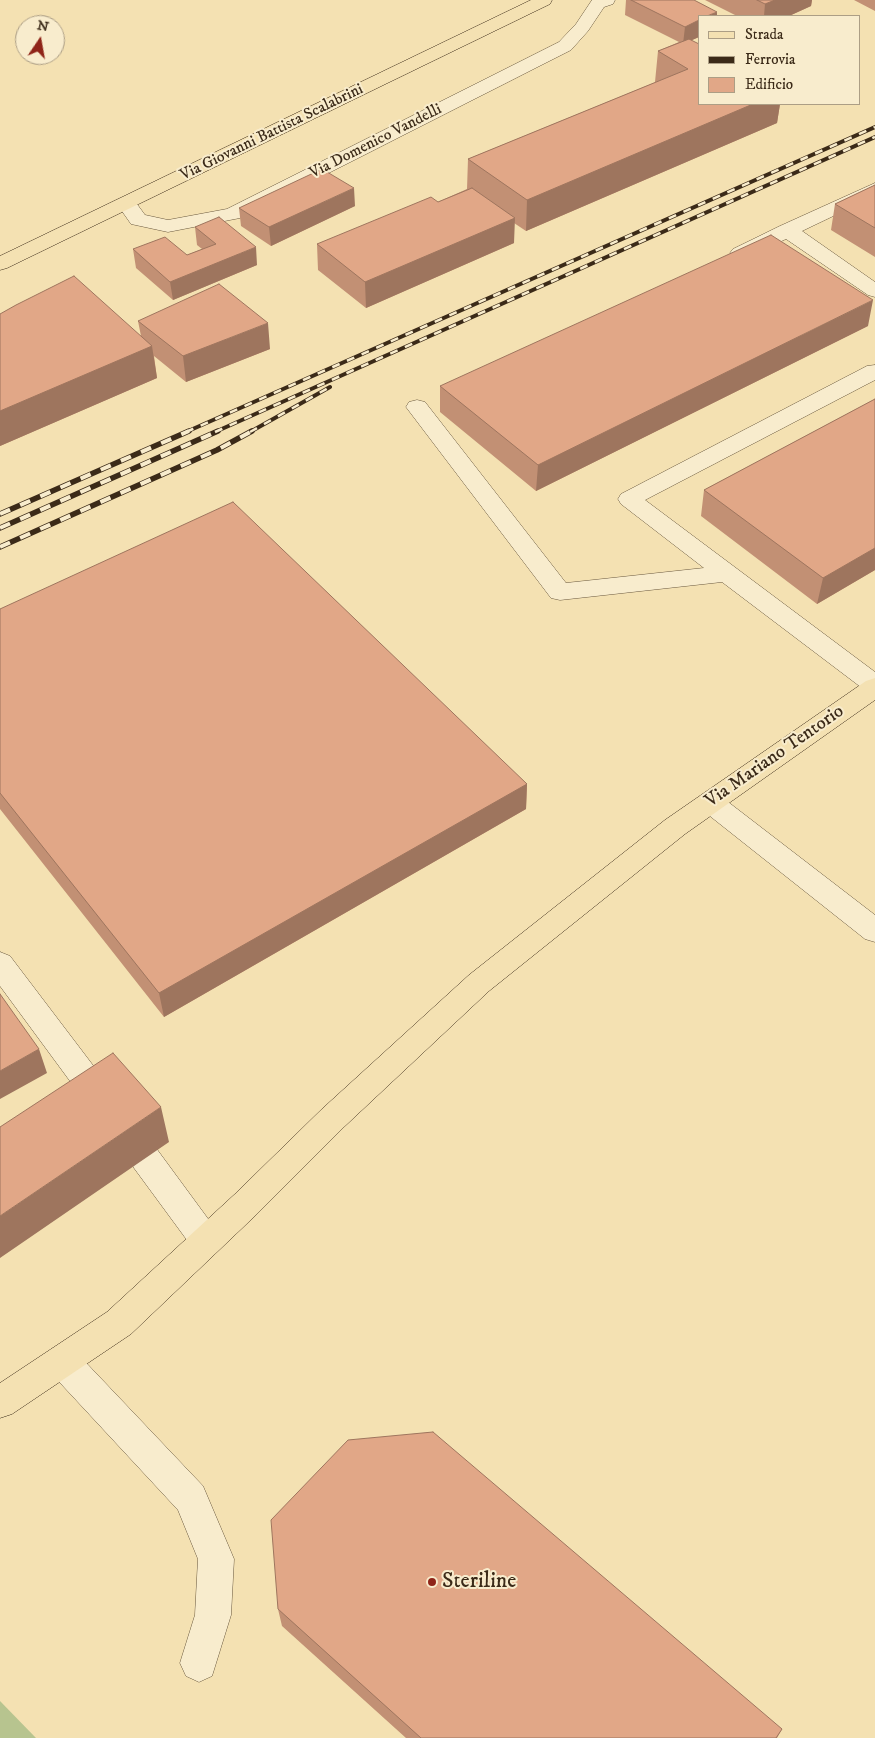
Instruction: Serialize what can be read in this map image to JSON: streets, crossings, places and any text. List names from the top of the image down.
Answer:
{
  "streets": {
    "main road": ["Via Giovanni Battista Scalabrini", "Via Mariano Tentorio"],
    "lane": ["Via Domenico Vandelli"]
  },
  "crossings": [
    ["Via Giovanni Battista Scalabrini", "Via Domenico Vandelli"]
  ],
  "places": ["Steriline"],
  "legend": ["Strada", "Ferrovia", "Edificio"],
  "north": "top"
}
